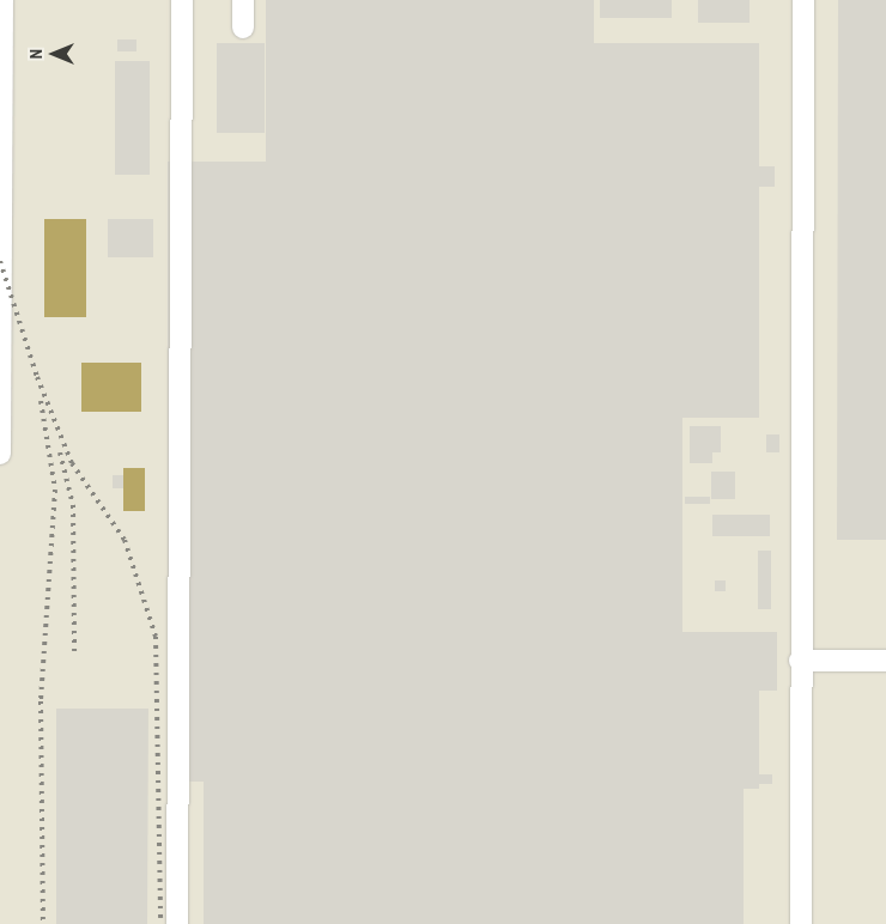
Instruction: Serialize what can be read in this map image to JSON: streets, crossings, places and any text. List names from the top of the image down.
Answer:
{
  "north": "left"
}
